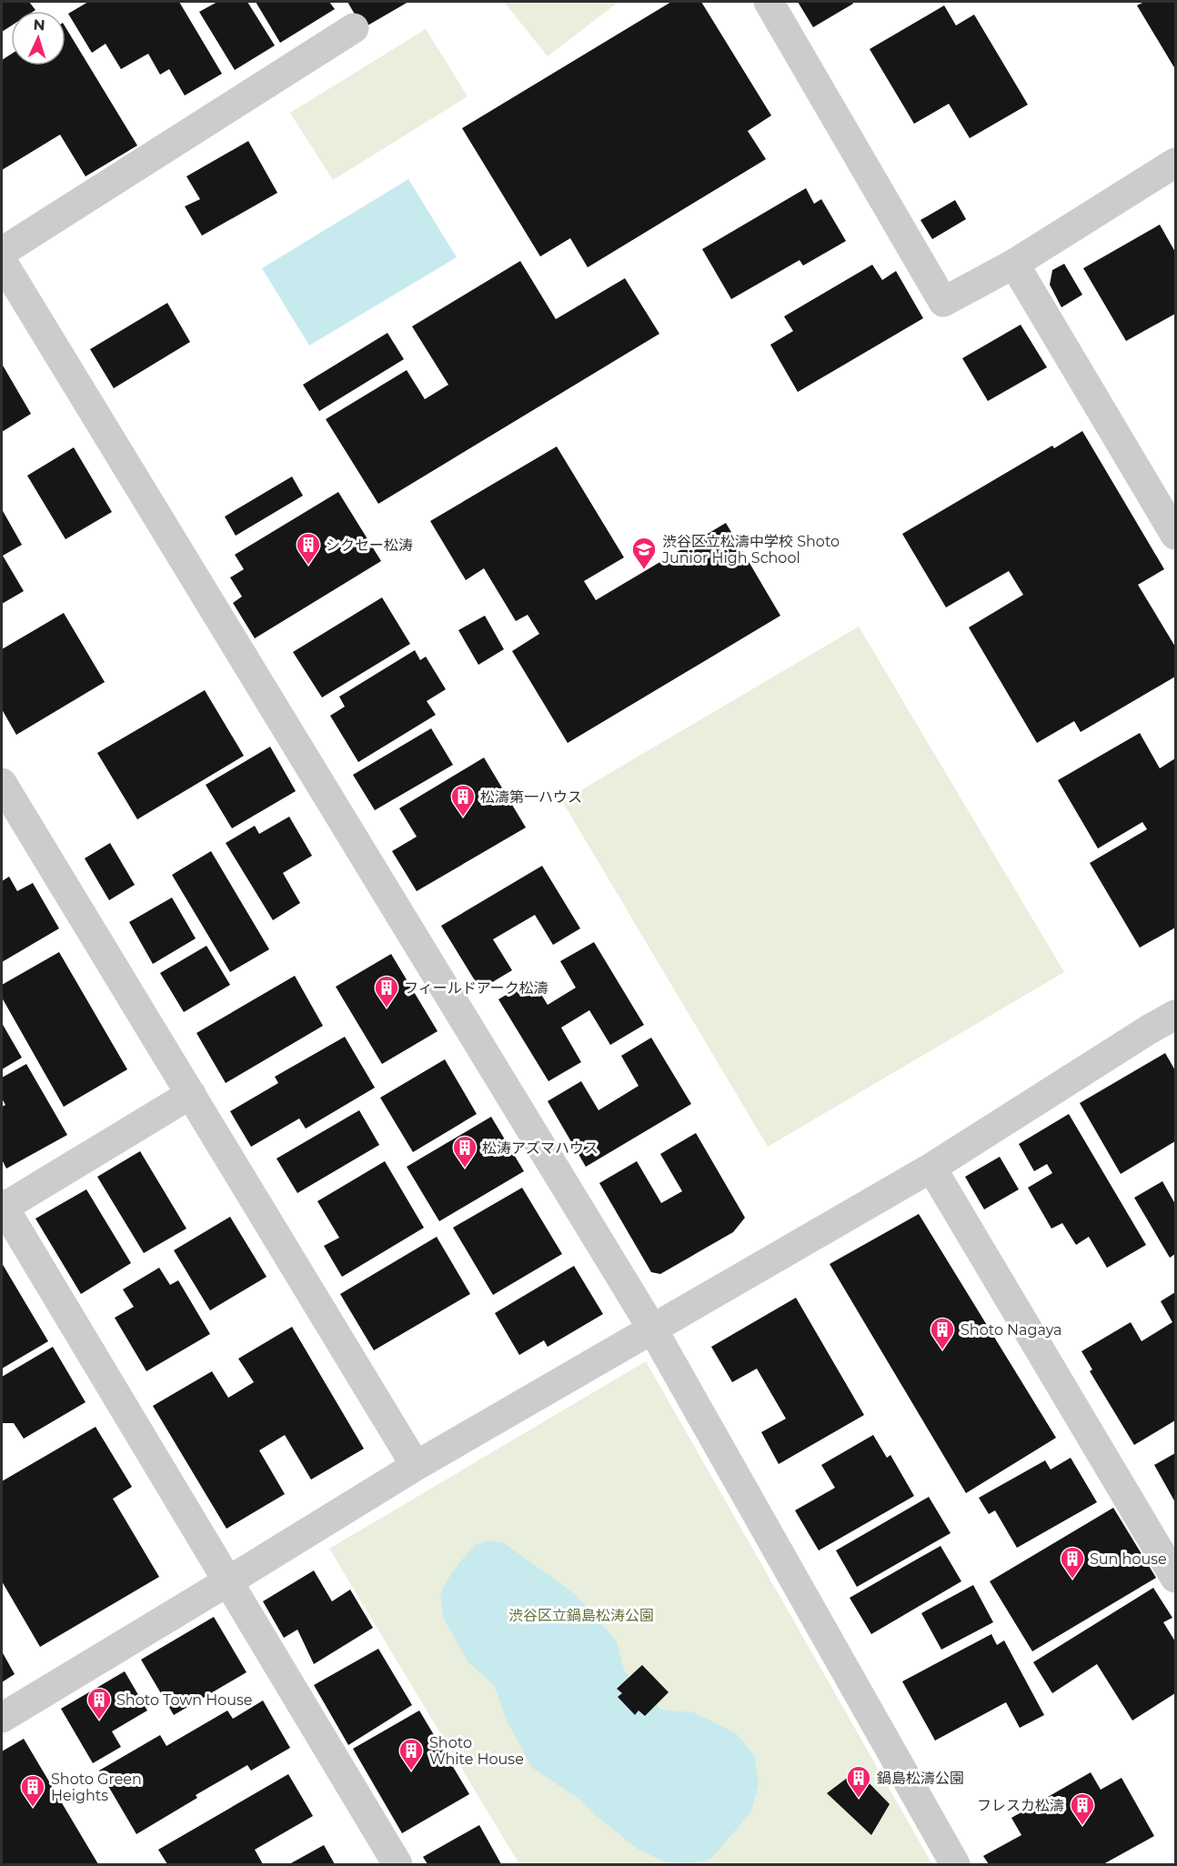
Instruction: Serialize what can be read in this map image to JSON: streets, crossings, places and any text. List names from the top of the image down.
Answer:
{
  "parks": ["渋谷区立鍋島松涛公園"],
  "places": {
    "building": [
      "シクセー松涛",
      "松濤第一ハウス",
      "フィールドアーク松濤",
      "松涛アズマハウス",
      "Shoto Nagaya",
      "Sun house",
      "Shoto Town House",
      "Shoto White House",
      "鍋島松濤公園",
      "Shoto Green Heights",
      "フレスカ松濤"
    ],
    "school or university": ["渋谷区立松濤中学校 Shoto Junior High School"]
  },
  "north": "top"
}
